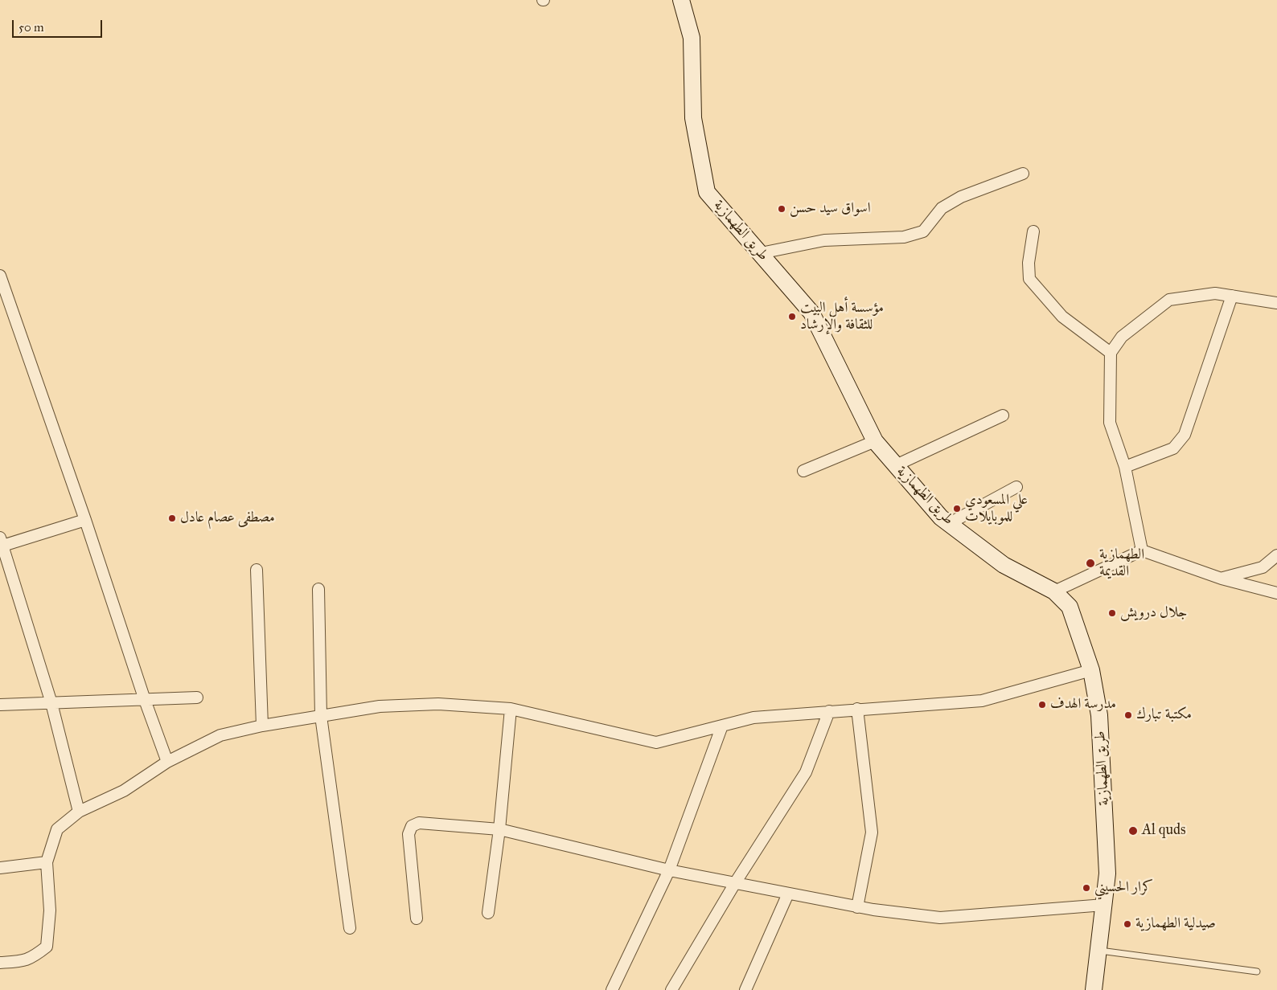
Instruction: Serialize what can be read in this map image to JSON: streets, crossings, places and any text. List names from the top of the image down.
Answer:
{
  "streets": {
    "main road": ["طريق الطهمازية"]
  },
  "places": [
    "اسواق سيد حسن",
    "مؤسسة أهل البيت للثقافة والإرشاد",
    "علي المسعودي للموبايلات",
    "مصطفى عصام عادل",
    "الطهمازية القديمة",
    "جلال درويش",
    "مدرسة الهدف",
    "مكتبة تبارك",
    "Al quds",
    "كرار الحسيني",
    "صيدلية الطهمازية"
  ],
  "scale_bar": "50 m"
}
